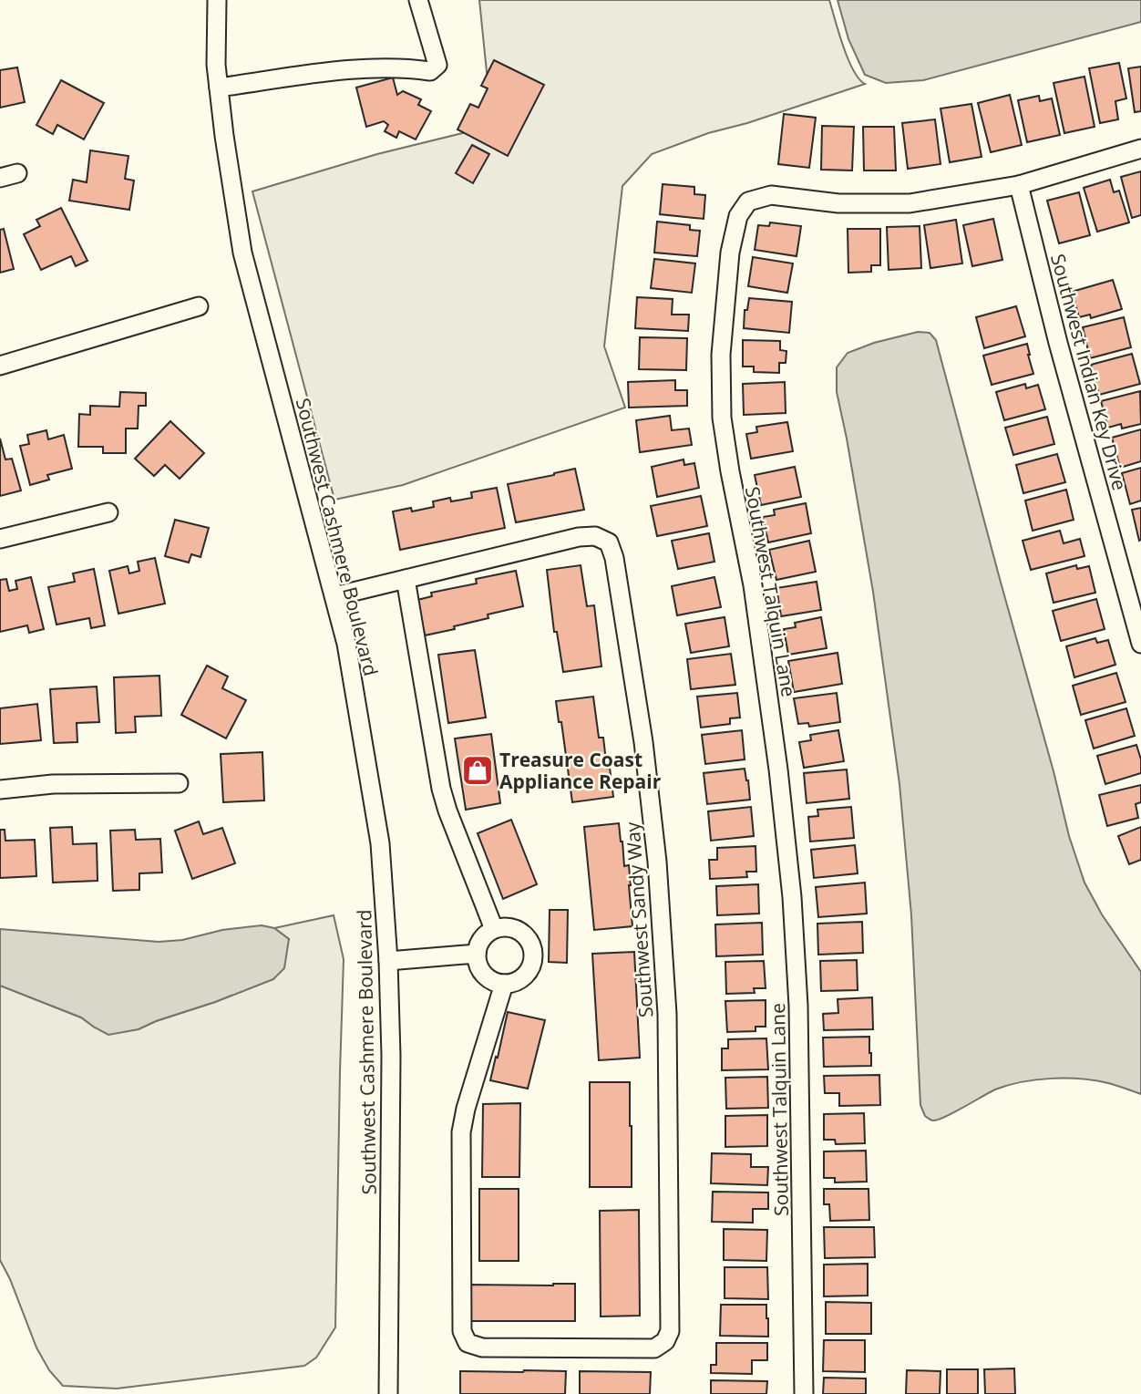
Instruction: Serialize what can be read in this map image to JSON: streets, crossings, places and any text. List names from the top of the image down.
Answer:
{
  "streets": {
    "street": [
      "Southwest Indian Key Drive",
      "Southwest Cashmere Boulevard",
      "Southwest Talquin Lane",
      "Southwest Sandy Way"
    ]
  },
  "crossings": [
    ["Southwest Indian Key Drive", "Southwest Talquin Lane"],
    ["Southwest Cashmere Boulevard", "Southwest Sandy Way"]
  ],
  "places": {
    "shop": ["Treasure Coast Appliance Repair"]
  }
}
